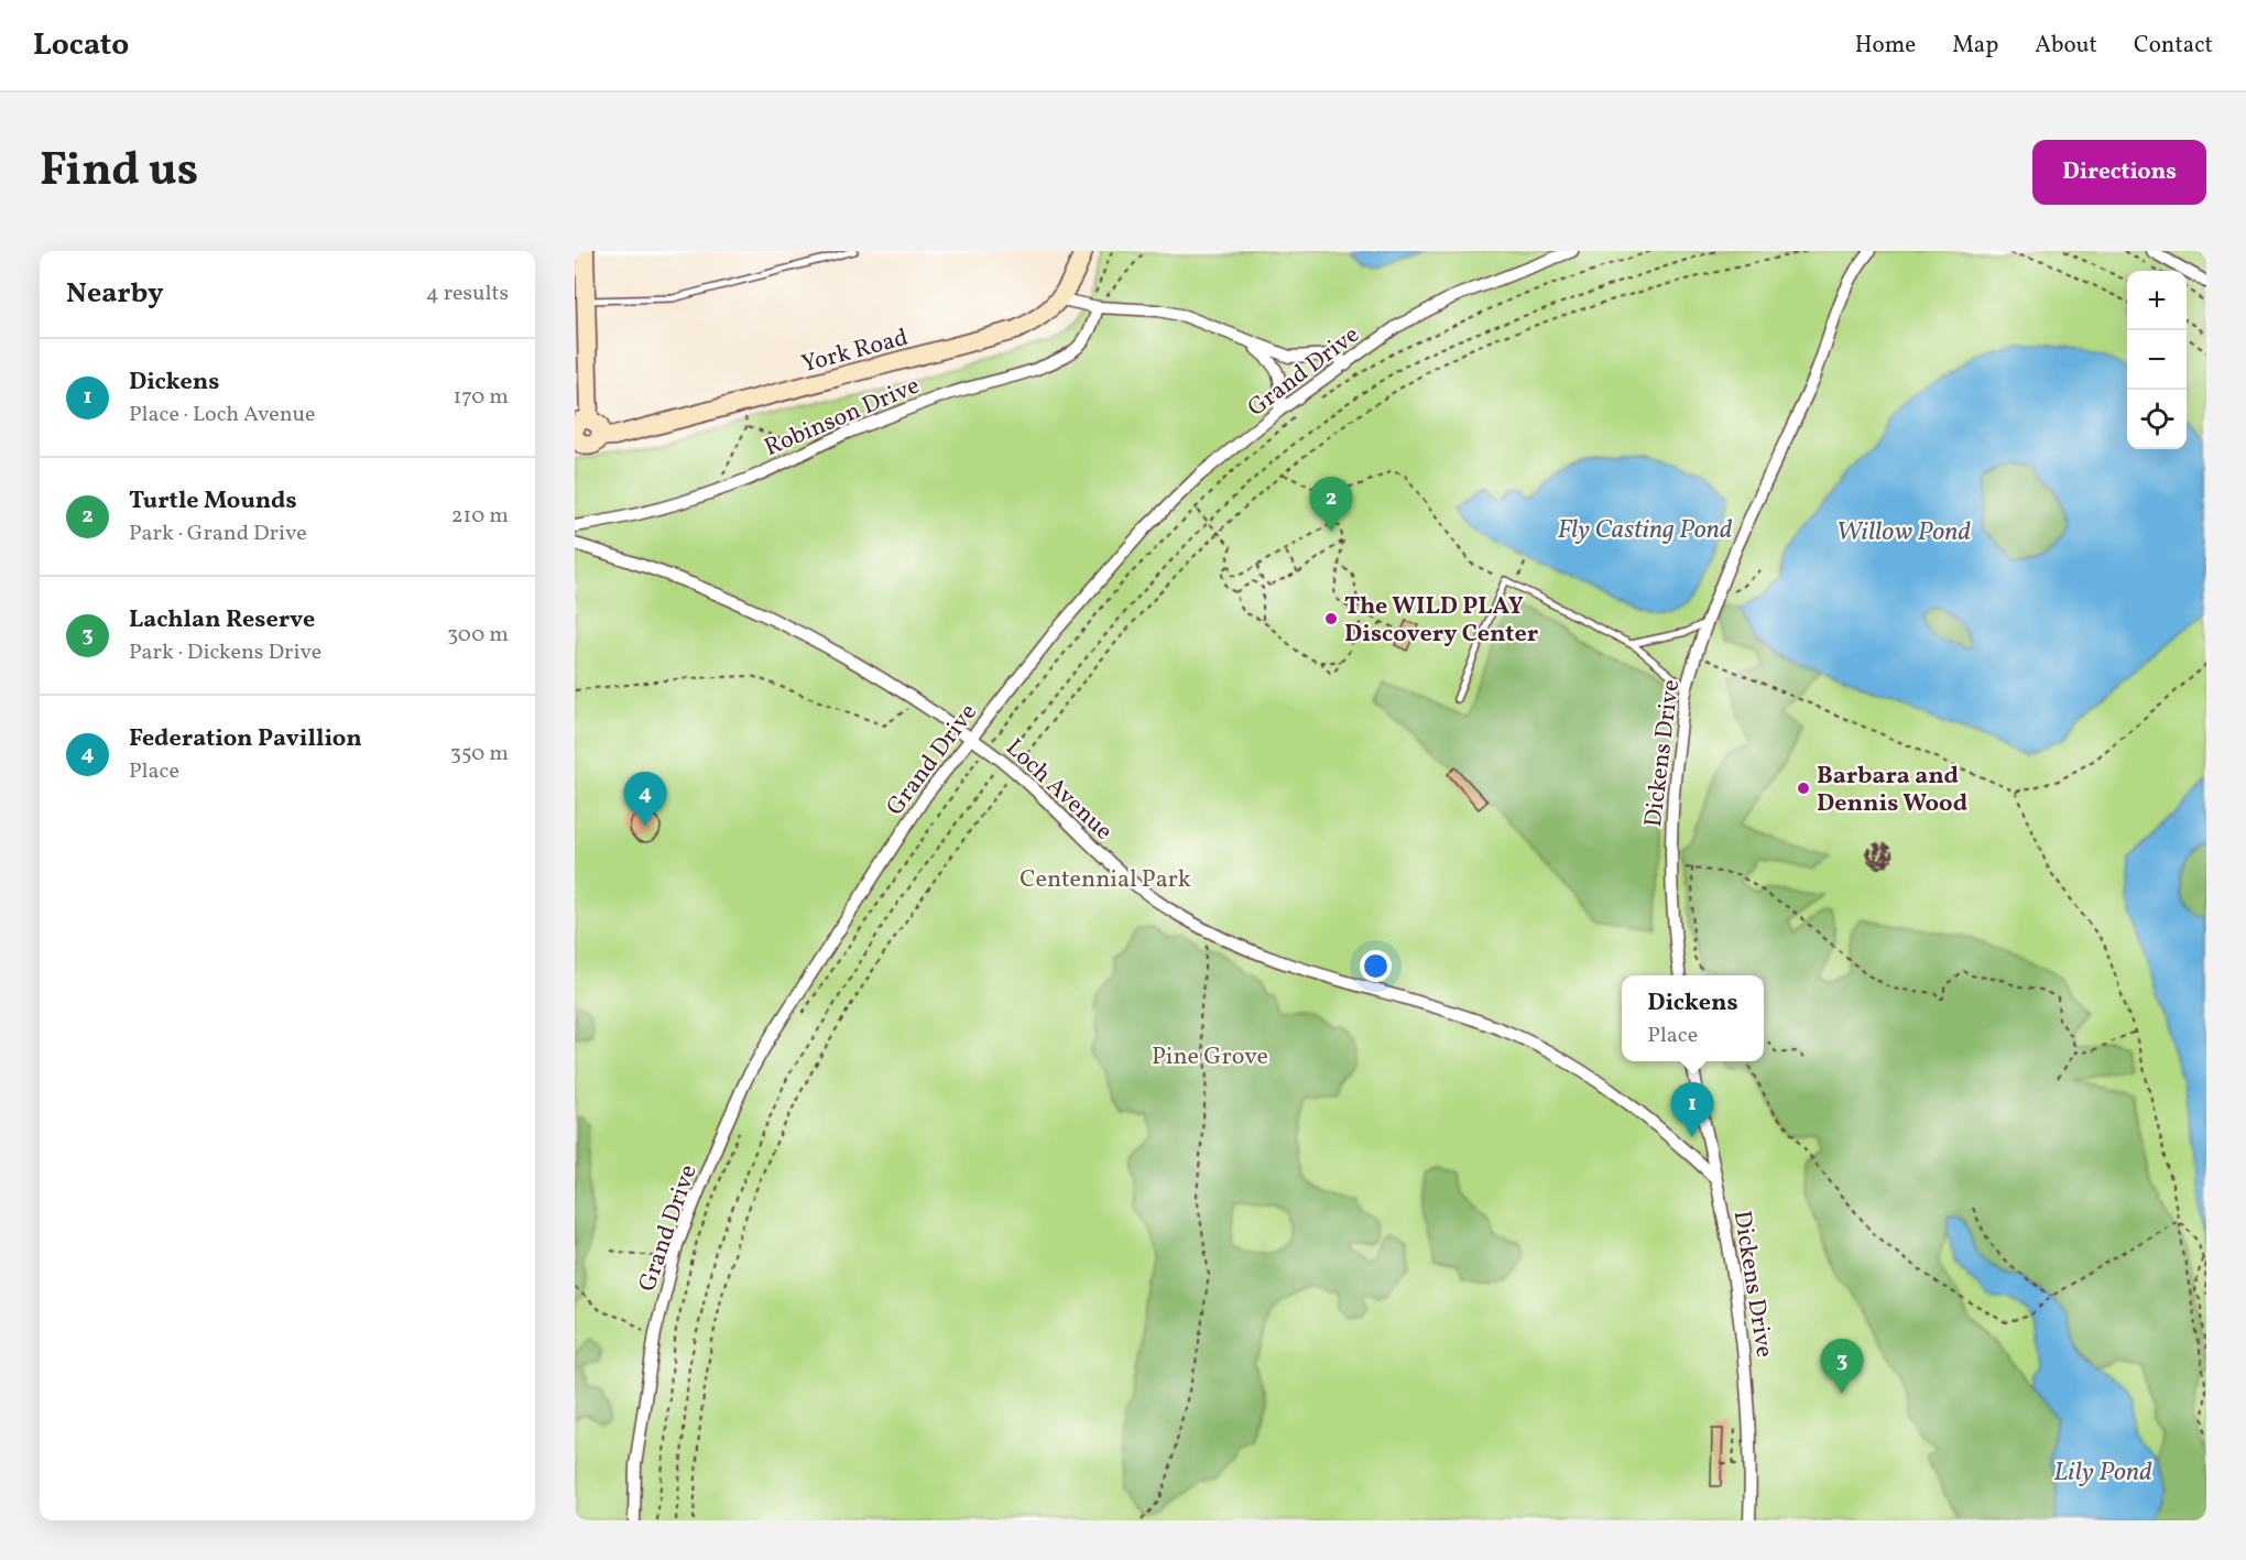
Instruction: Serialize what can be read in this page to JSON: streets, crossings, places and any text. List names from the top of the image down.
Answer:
{
  "streets": {
    "main road": ["York Road"],
    "street": [
      "Grand Drive",
      "Robinson Drive",
      "Dickens Drive",
      "Loch Avenue"
    ]
  },
  "crossings": [
    ["Grand Drive", "Loch Avenue"],
    ["Dickens Drive", "Loch Avenue"]
  ],
  "water": ["Fly Casting Pond", "Willow Pond", "Lily Pond"],
  "parks": ["Centennial Park", "Pine Grove"],
  "places": ["The WILD PLAY Discovery Center", "Barbara and Dennis Wood"],
  "page": {
    "header": "Locato",
    "nav": [
      "Home",
      "Map",
      "About",
      "Contact"
    ],
    "title": "Find us",
    "buttons": "Directions",
    "heading": ["Nearby", "4 results"],
    "map_buttons": ["+", "−"],
    "list": [
      {
        "mark": "1",
        "name": "Dickens",
        "note": "Place · Loch Avenue",
        "value": "170 m"
      },
      {
        "mark": "2",
        "name": "Turtle Mounds",
        "note": "Park · Grand Drive",
        "value": "210 m"
      },
      {
        "mark": "3",
        "name": "Lachlan Reserve",
        "note": "Park · Dickens Drive",
        "value": "300 m"
      },
      {
        "mark": "4",
        "name": "Federation Pavillion",
        "note": "Place",
        "value": "350 m"
      }
    ],
    "pins": [
      "2",
      "4",
      "1",
      "3"
    ],
    "popup": ["Dickens", "Place"]
  }
}
